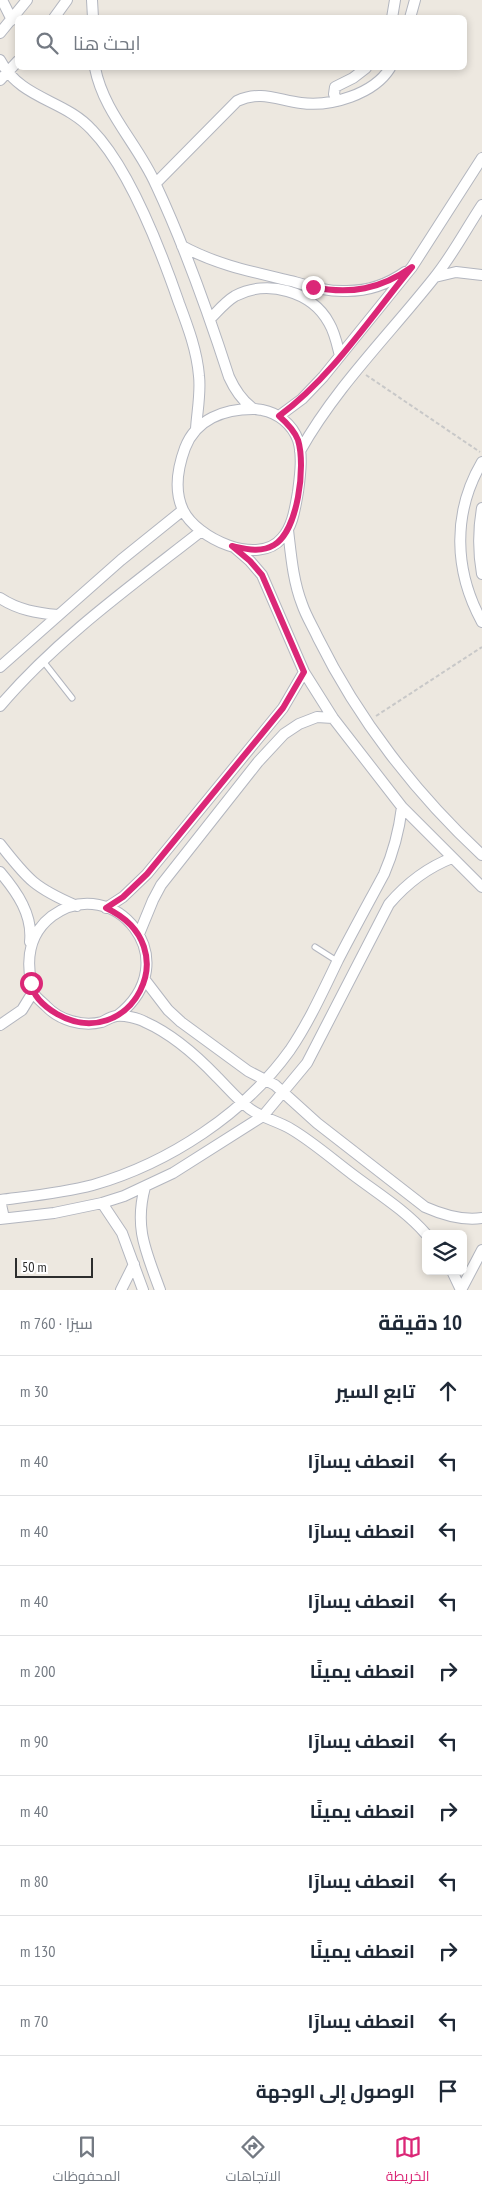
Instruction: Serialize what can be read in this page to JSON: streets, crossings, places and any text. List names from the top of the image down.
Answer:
{
  "scale_bar": "50 m",
  "page": {
    "search": "ابحث هنا",
    "scale": "50 m",
    "heading": ["10 دقيقة", "سيرًا · 760 m"],
    "list": [
      ["تابع السير", "30 m"],
      ["انعطف يسارًا", "40 m"],
      ["انعطف يسارًا", "40 m"],
      ["انعطف يسارًا", "40 m"],
      ["انعطف يمينًا", "200 m"],
      ["انعطف يسارًا", "90 m"],
      ["انعطف يمينًا", "40 m"],
      ["انعطف يسارًا", "80 m"],
      ["انعطف يمينًا", "130 m"],
      ["انعطف يسارًا", "70 m"],
      "الوصول إلى الوجهة"
    ],
    "nav": ["الخريطة", "الاتجاهات", "المحفوظات"]
  }
}
